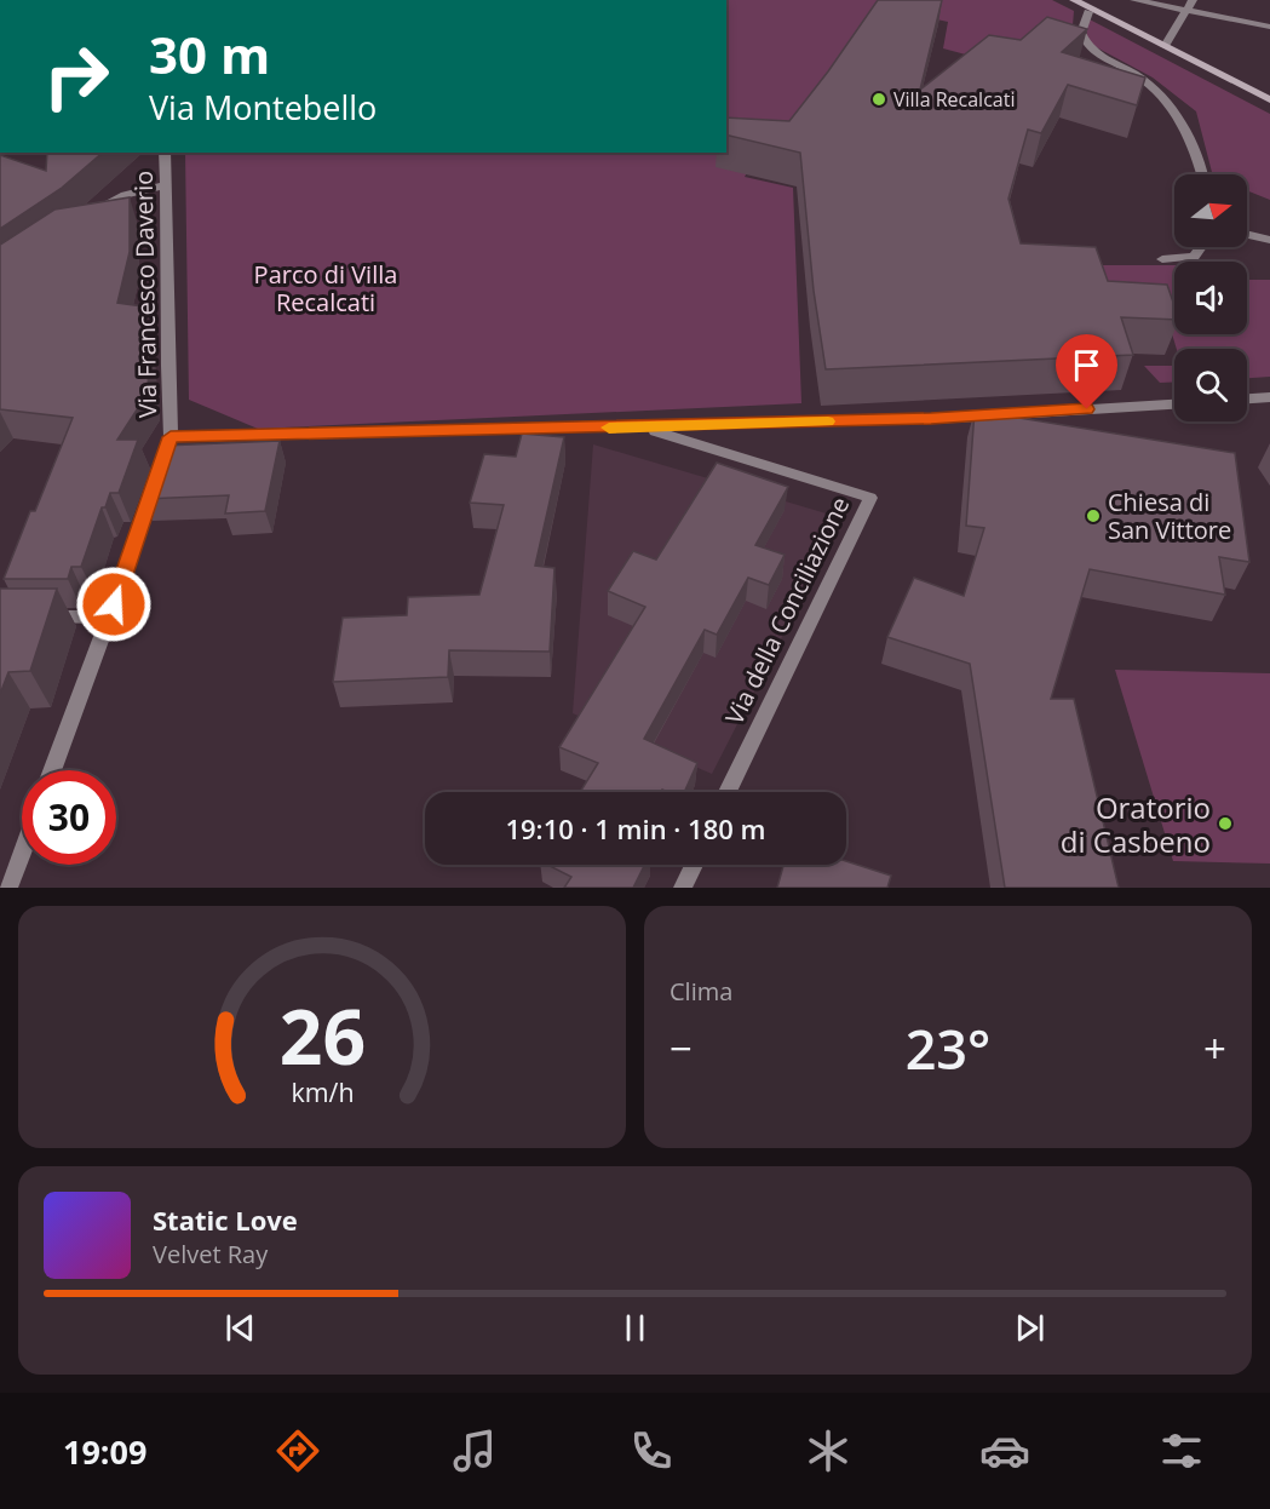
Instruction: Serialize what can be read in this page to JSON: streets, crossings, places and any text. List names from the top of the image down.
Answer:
{
  "streets": {
    "street": ["Via Francesco Daverio", "Via della Conciliazione"]
  },
  "parks": ["Parco di Villa Recalcati"],
  "places": ["Villa Recalcati", "Chiesa di San Vittore", "Oratorio di Casbeno"],
  "north": "right",
  "page": {
    "turn": ["30 m", "Via Montebello"],
    "limit": "30",
    "trip": "19:10 · 1 min · 180 m",
    "tile": "Clima",
    "heat": ["−", "23°", "+"],
    "song": ["Static Love", "Velvet Ray"],
    "tabs": "19:09",
    "gauge": ["26", "km/h"]
  }
}
